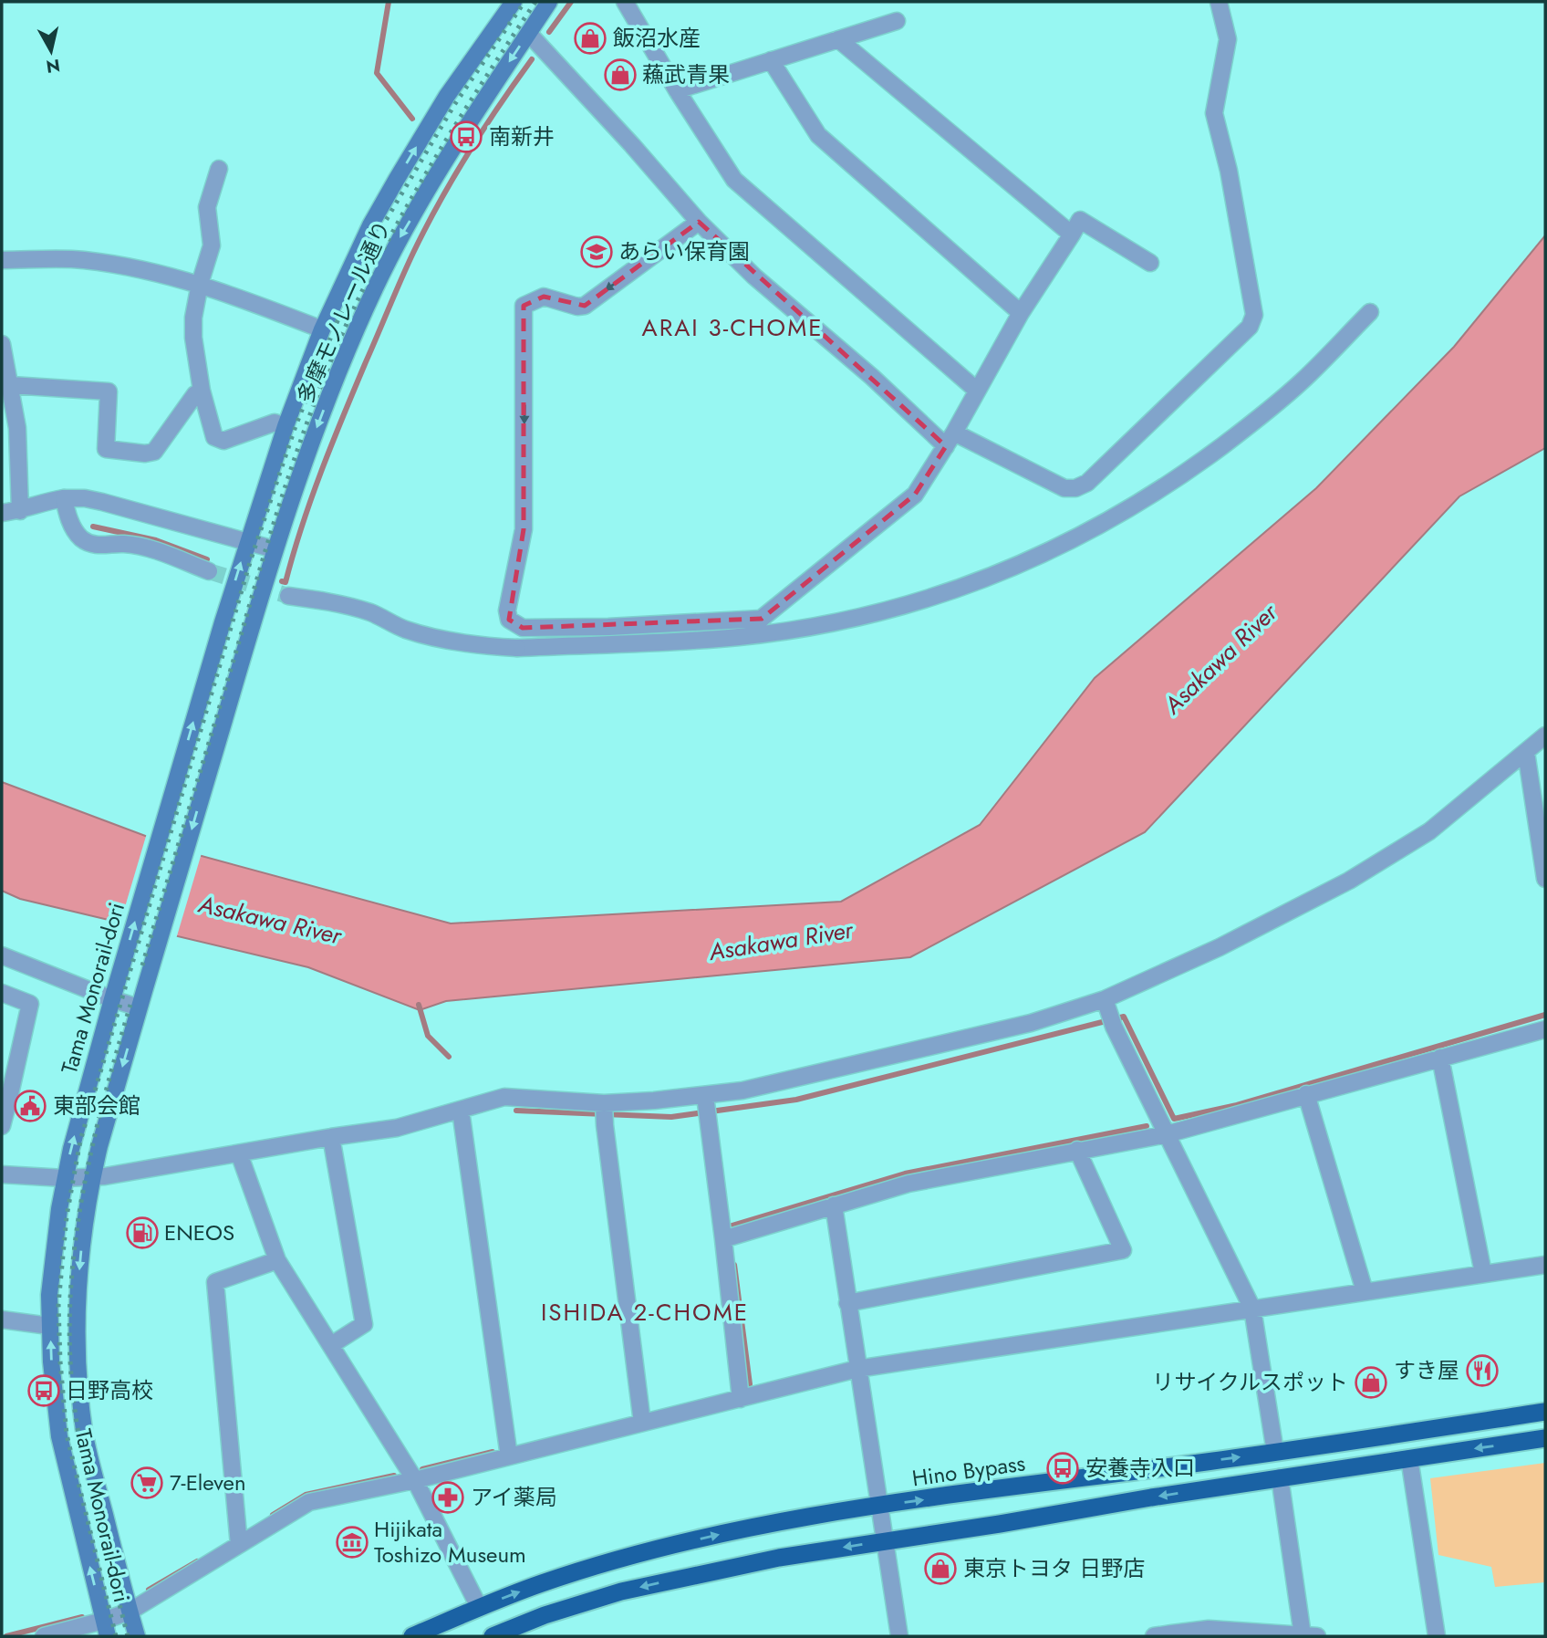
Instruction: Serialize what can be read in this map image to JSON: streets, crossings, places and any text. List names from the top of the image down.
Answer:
{
  "streets": {
    "highway": ["Hino Bypass"],
    "main road": ["多摩モノレール通り", "Tama Monorail-dori"]
  },
  "crossings": [
    ["多摩モノレール通り", "Tama Monorail-dori"]
  ],
  "districts": ["ARAI 3-CHOME", "ISHIDA 2-CHOME"],
  "water": ["Asakawa River"],
  "places": {
    "shop": [
      "飯沼水産",
      "蘓武青果",
      "リサイクルスポット",
      "東京トヨタ 日野店"
    ],
    "bus stop": ["南新井", "日野高校", "安養寺入口"],
    "school or university": ["あらい保育園"],
    "public building": ["東部会館"],
    "fuel station": ["ENEOS"],
    "restaurant": ["すき屋"],
    "supermarket": ["7-Eleven"],
    "pharmacy": ["アイ薬局"],
    "museum": ["Hijikata Toshizo Museum"]
  },
  "north": "bottom"
}
